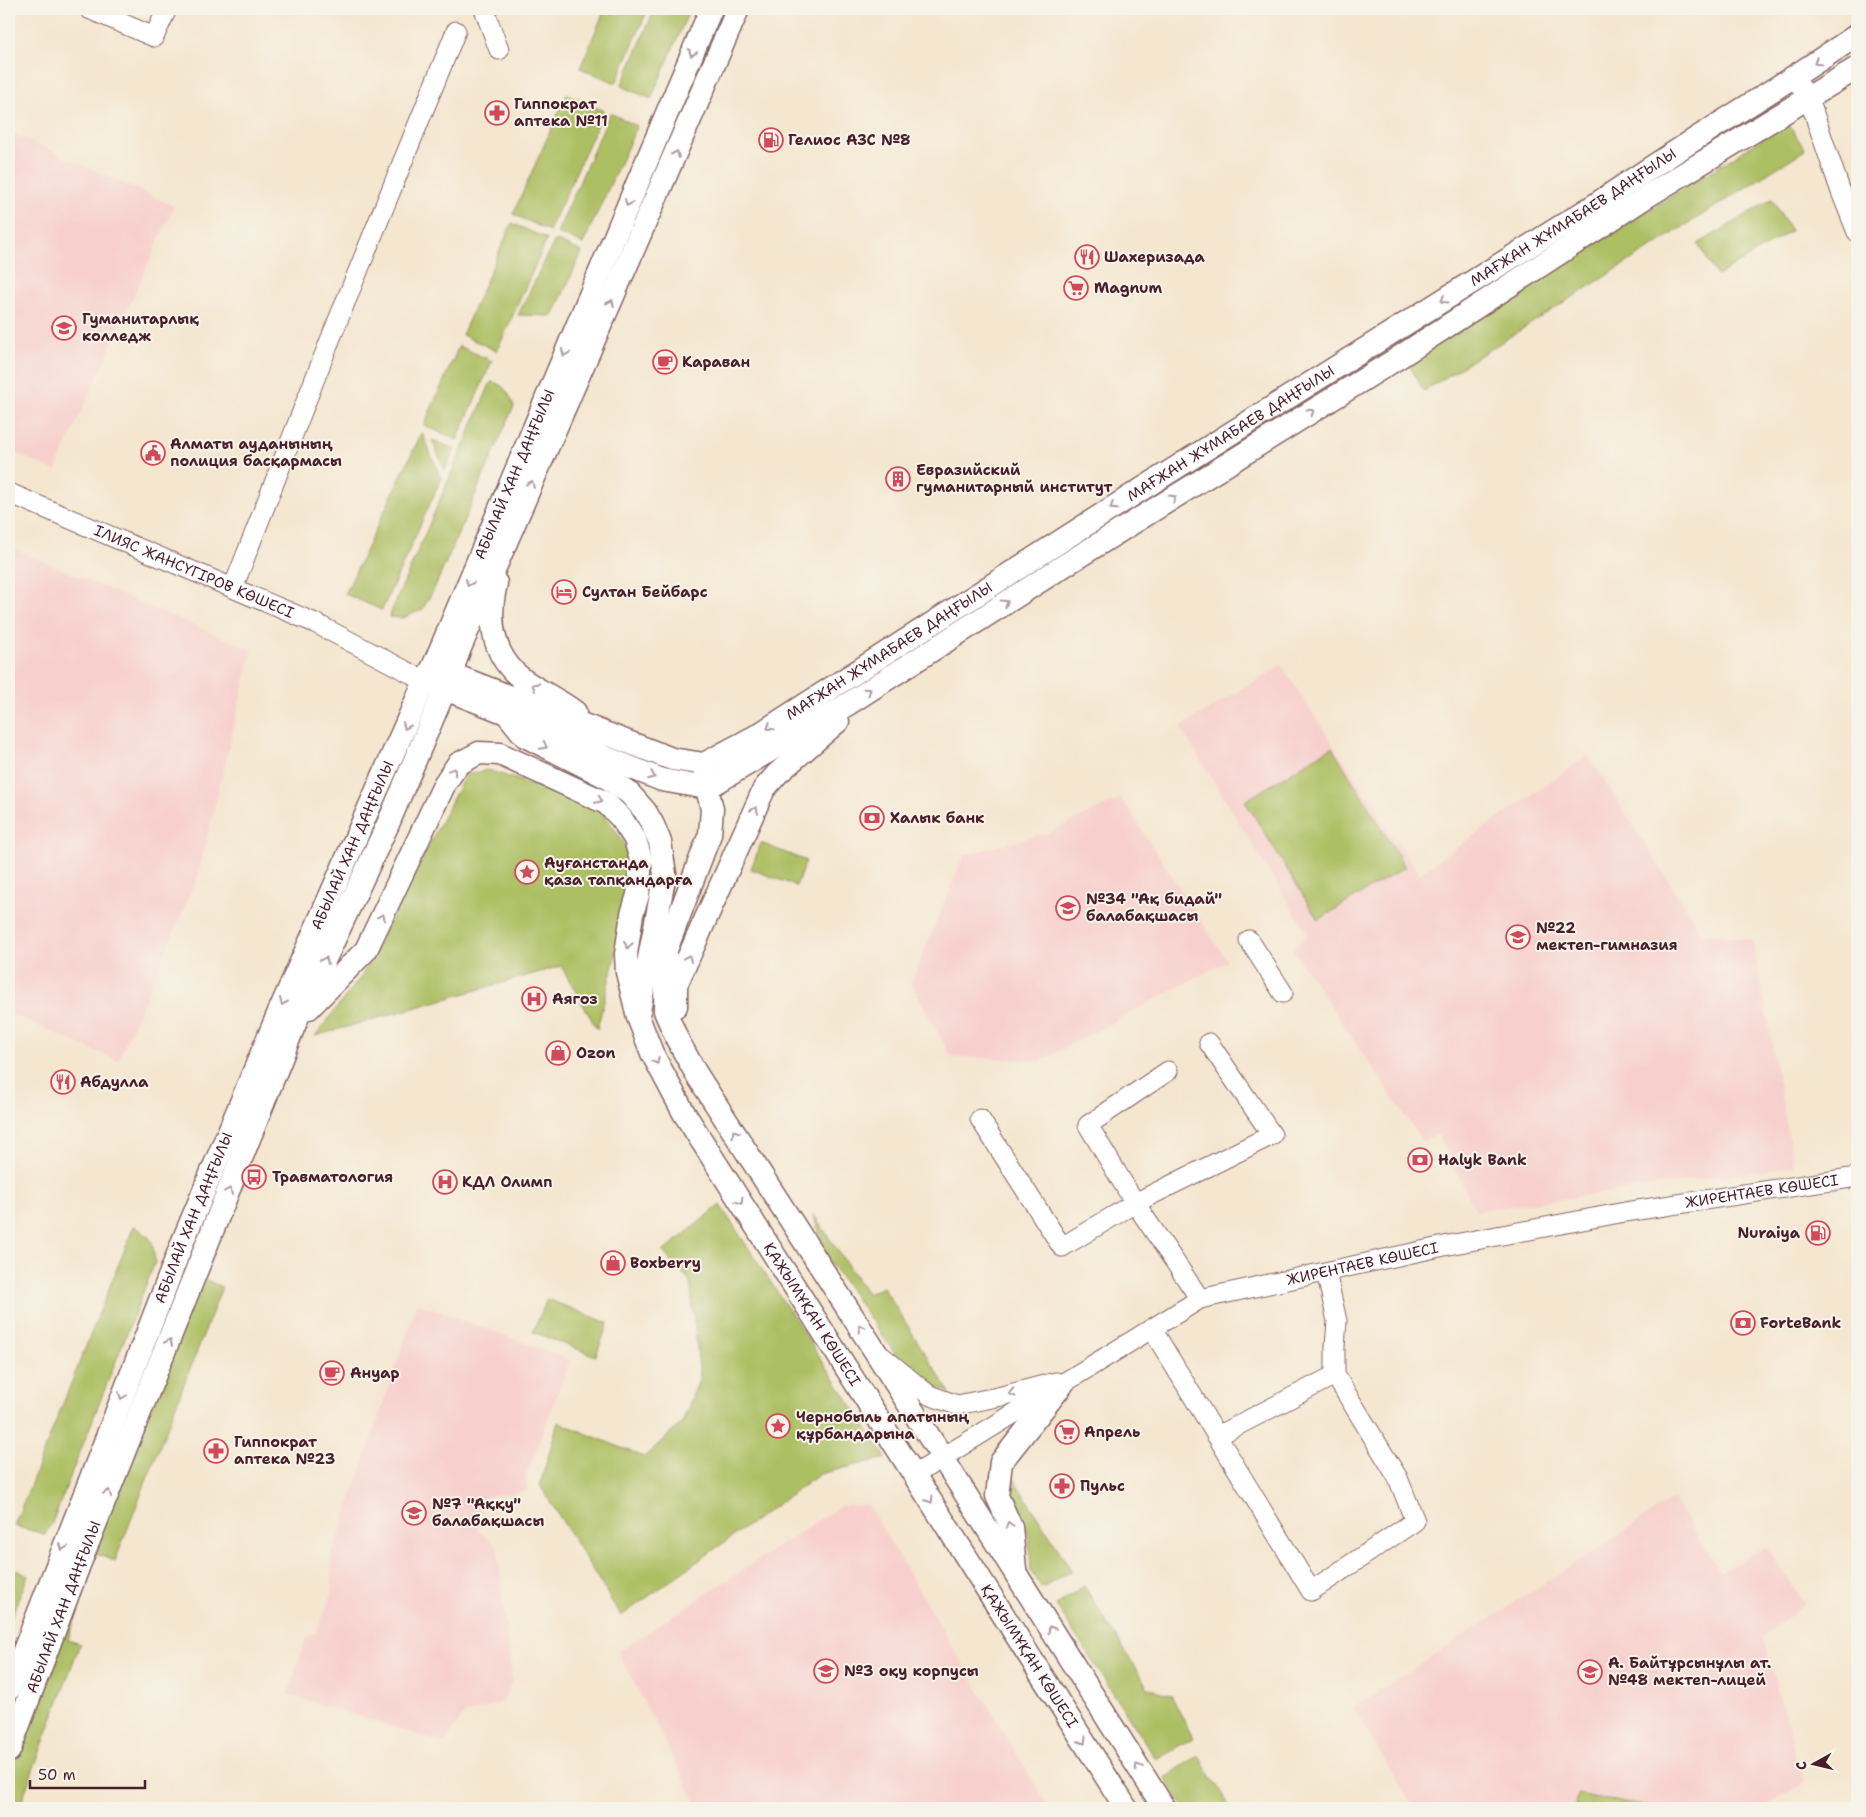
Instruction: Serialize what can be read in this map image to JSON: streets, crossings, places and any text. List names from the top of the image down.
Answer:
{
  "streets": {
    "main road": ["МАҒЖАН ЖҰМАБАЕВ ДАҢҒЫЛЫ", "АБЫЛАЙ ХАН ДАҢҒЫЛЫ", "ҚАЖЫМҰҚАН КӨШЕСІ"],
    "street": ["ІЛИЯС ЖАНСҮГІРОВ КӨШЕСІ", "ЖИРЕНТАЕВ КӨШЕСІ"]
  },
  "crossings": [
    ["АБЫЛАЙ ХАН ДАҢҒЫЛЫ", "ІЛИЯС ЖАНСҮГІРОВ КӨШЕСІ"],
    ["АБЫЛАЙ ХАН ДАҢҒЫЛЫ", "ҚАЖЫМҰҚАН КӨШЕСІ"],
    ["ЖИРЕНТАЕВ КӨШЕСІ", "ҚАЖЫМҰҚАН КӨШЕСІ"]
  ],
  "places": {
    "pharmacy": ["Гиппократ аптека №11", "Гиппократ аптека №23", "Пульс"],
    "fuel station": ["Гелиос АЗС №8", "Nuraiya"],
    "restaurant": ["Шахеризада", "Абдулла"],
    "supermarket": ["Magnum", "Апрель"],
    "school or university": [
      "Гуманитарлық колледж",
      "№34 \"Ақ бидай\" балабақшасы",
      "№22 мектеп-гимназия",
      "№7 \"Аққу\" балабақшасы",
      "№3 оқу корпусы",
      "А. Байтұрсынұлы ат. №48 мектеп-лицей"
    ],
    "cafe": ["Караван", "Ануар"],
    "public building": ["Алматы ауданының полиция басқармасы"],
    "building": ["Евразийский гуманитарный институт"],
    "hotel": ["Султан Бейбарс"],
    "bank": ["Халык банк", "Halyk Bank", "ForteBank"],
    "place": ["Ауғанстанда қаза тапқандарға", "Чернобыль апатының құрбандарына"],
    "hospital": ["Аягоз", "КДЛ Олимп"],
    "shop": ["Ozon", "Boxberry"],
    "bus stop": ["Травматология"]
  },
  "scale_bar": "50 m",
  "north": "left"
}
